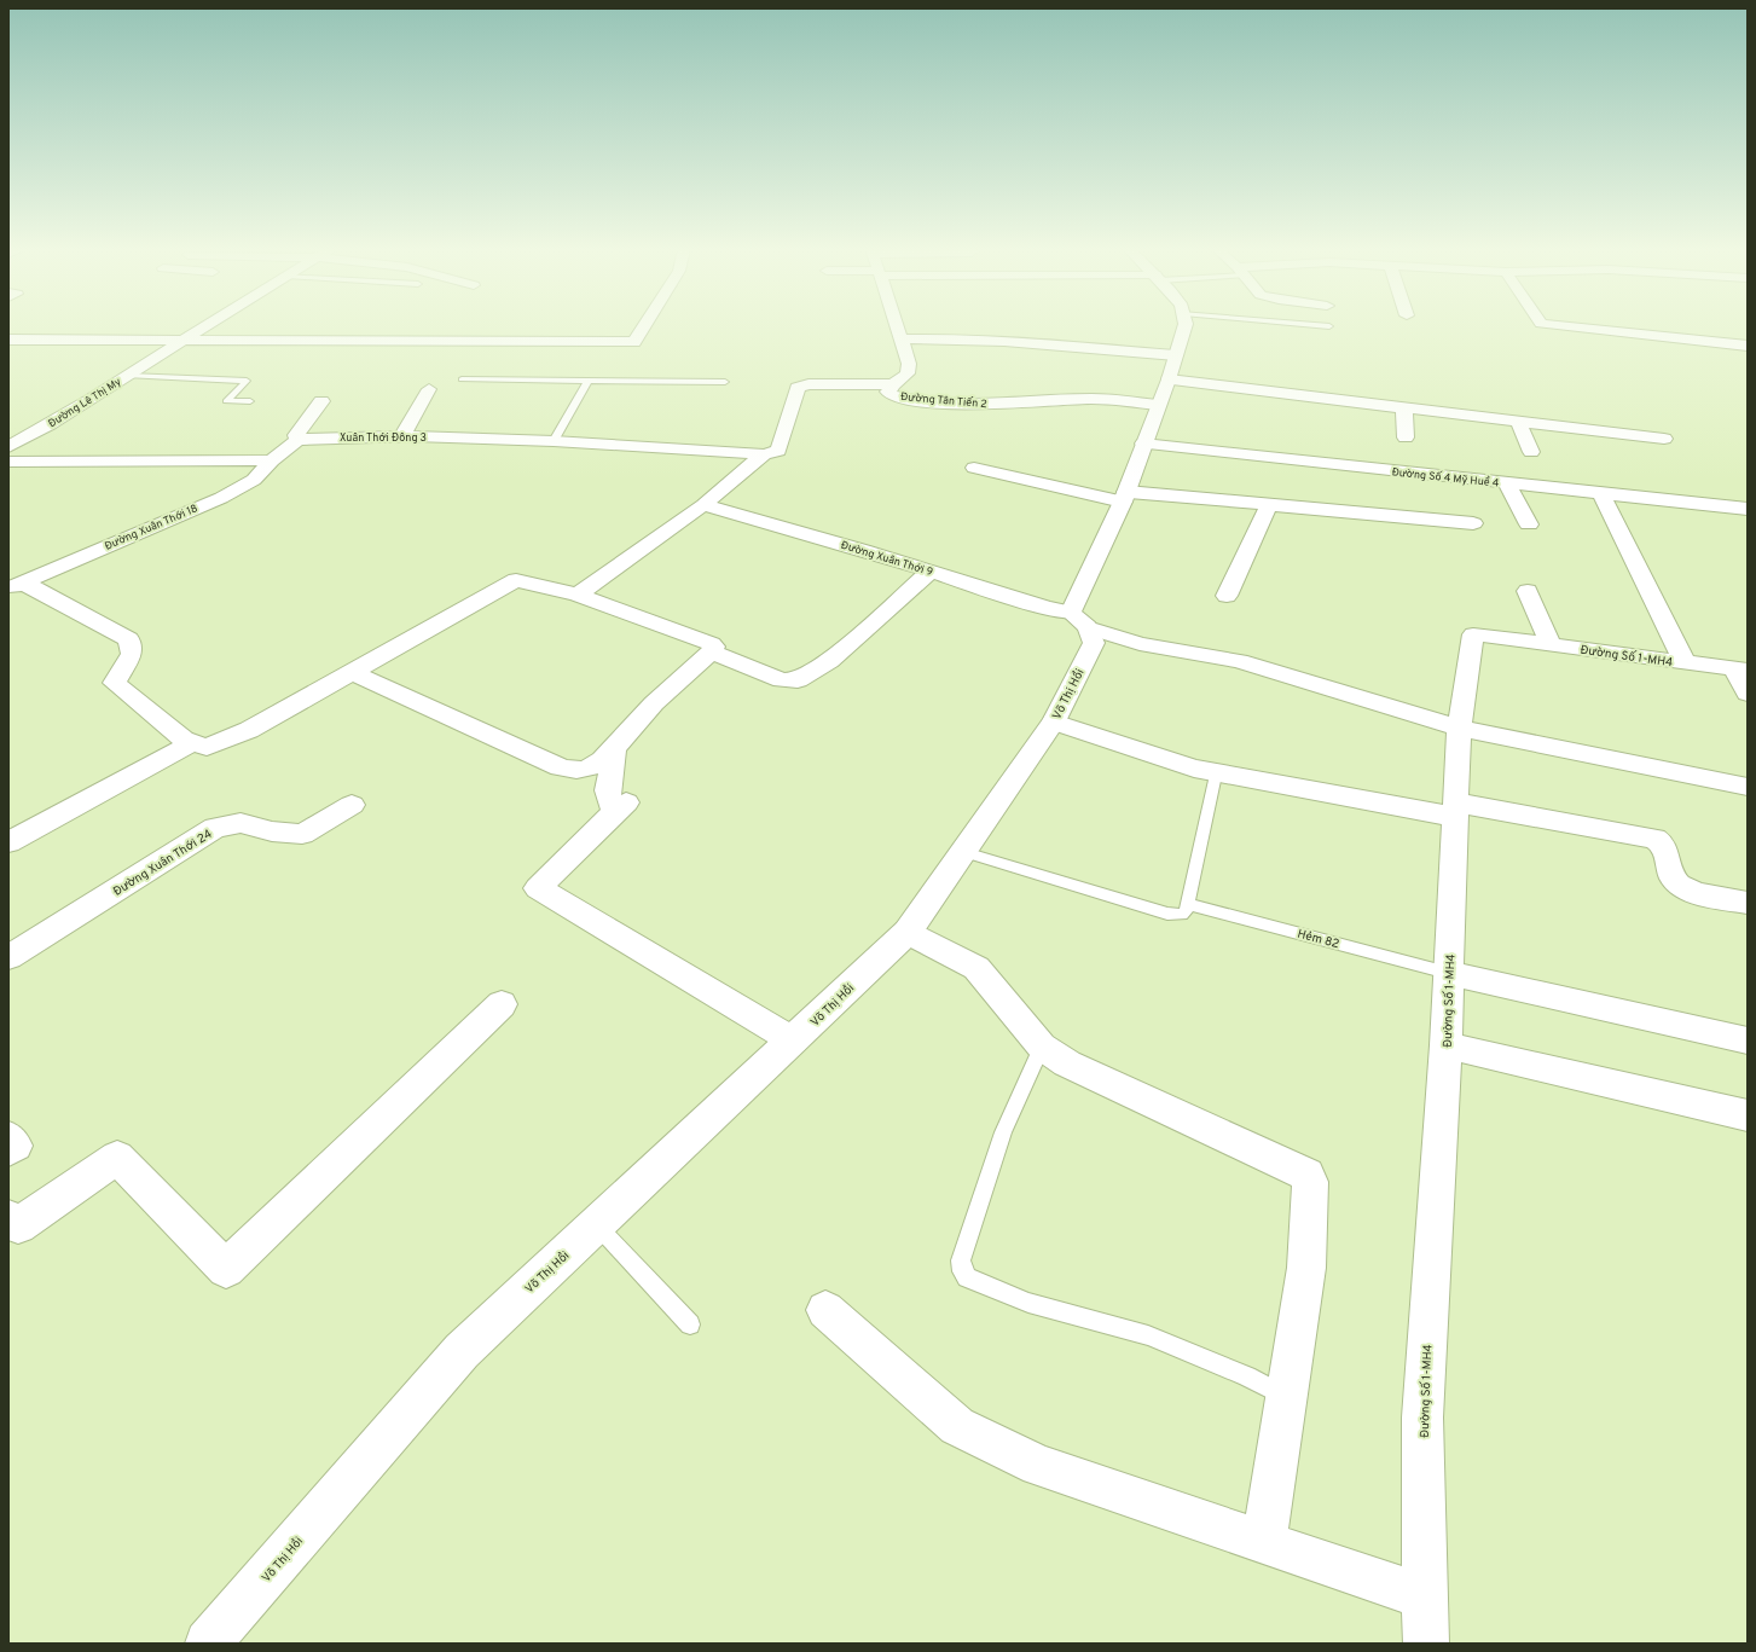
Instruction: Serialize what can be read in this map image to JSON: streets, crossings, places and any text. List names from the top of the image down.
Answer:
{
  "streets": {
    "street": [
      "Đường Tân Tiến 2",
      "Đường Lê Thị My",
      "Xuân Thới Đông 3",
      "Đường Số 4 Mỹ Huề 4",
      "Đường Xuân Thới 18",
      "Đường Xuân Thới 9",
      "Đường Số 1-MH4",
      "Võ Thị Hồi",
      "Đường Xuân Thới 24"
    ],
    "lane": ["Hẻm 82"]
  },
  "crossings": [
    ["Đường Xuân Thới 9", "Đường Số 1-MH4"],
    ["Đường Xuân Thới 9", "Võ Thị Hồi"],
    ["Đường Số 1-MH4", "Hẻm 82"]
  ]
}
